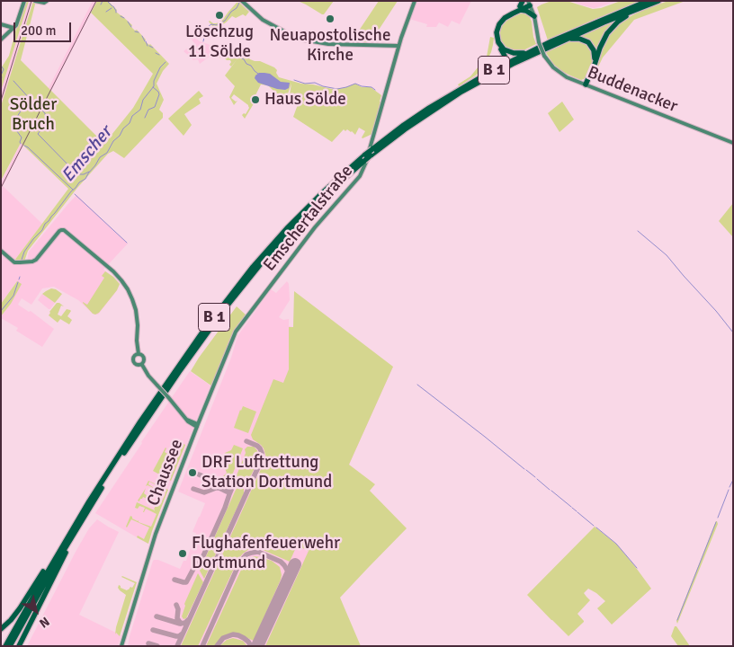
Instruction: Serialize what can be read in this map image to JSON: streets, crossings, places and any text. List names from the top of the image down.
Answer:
{
  "streets": {
    "highway": ["B 1"],
    "main road": ["Buddenacker", "Emschertalstraße", "Chaussee"]
  },
  "crossings": [
    ["Emschertalstraße", "Chaussee"]
  ],
  "water": ["Emscher"],
  "parks": ["Sölder Bruch"],
  "places": [
    "Löschzug 11 Sölde",
    "Neuapostolische Kirche",
    "Haus Sölde",
    "DRF Luftrettung Station Dortmund",
    "Flughafenfeuerwehr Dortmund"
  ],
  "scale_bar": "200 m",
  "north": "bottom right"
}
